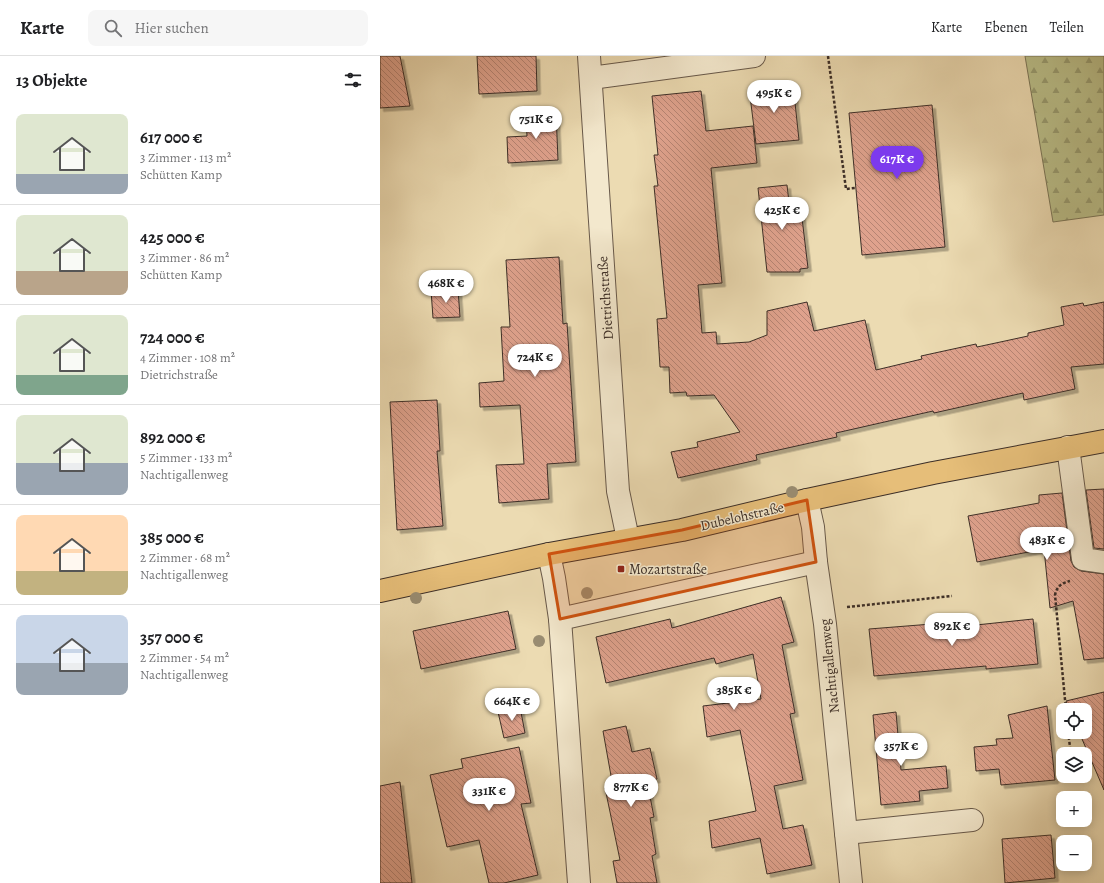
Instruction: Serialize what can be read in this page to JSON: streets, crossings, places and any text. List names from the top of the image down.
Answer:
{
  "streets": {
    "main road": ["Dubelohstraße"],
    "street": ["Dietrichstraße", "Nachtigallenweg"]
  },
  "crossings": [
    ["Dietrichstraße", "Dubelohstraße"],
    ["Dubelohstraße", "Nachtigallenweg"]
  ],
  "places": {
    "transit": ["Mozartstraße"]
  },
  "page": {
    "header": "Karte",
    "search": "Hier suchen",
    "nav": ["Karte", "Ebenen", "Teilen"],
    "heading": "13 Objekte",
    "price": [
      "495K €",
      "751K €",
      "617K €",
      "425K €",
      "468K €",
      "724K €",
      "483K €",
      "892K €",
      "385K €",
      "664K €",
      "357K €",
      "877K €",
      "331K €"
    ],
    "list": [
      {
        "name": "617 000 €",
        "note": "3 Zimmer · 113 m² · Schütten Kamp"
      },
      {
        "name": "425 000 €",
        "note": "3 Zimmer · 86 m² · Schütten Kamp"
      },
      {
        "name": "724 000 €",
        "note": "4 Zimmer · 108 m² · Dietrichstraße"
      },
      {
        "name": "892 000 €",
        "note": "5 Zimmer · 133 m² · Nachtigallenweg"
      },
      {
        "name": "385 000 €",
        "note": "2 Zimmer · 68 m² · Nachtigallenweg"
      },
      {
        "name": "357 000 €",
        "note": "2 Zimmer · 54 m² · Nachtigallenweg"
      }
    ],
    "map_buttons": ["+", "−"]
  }
}
